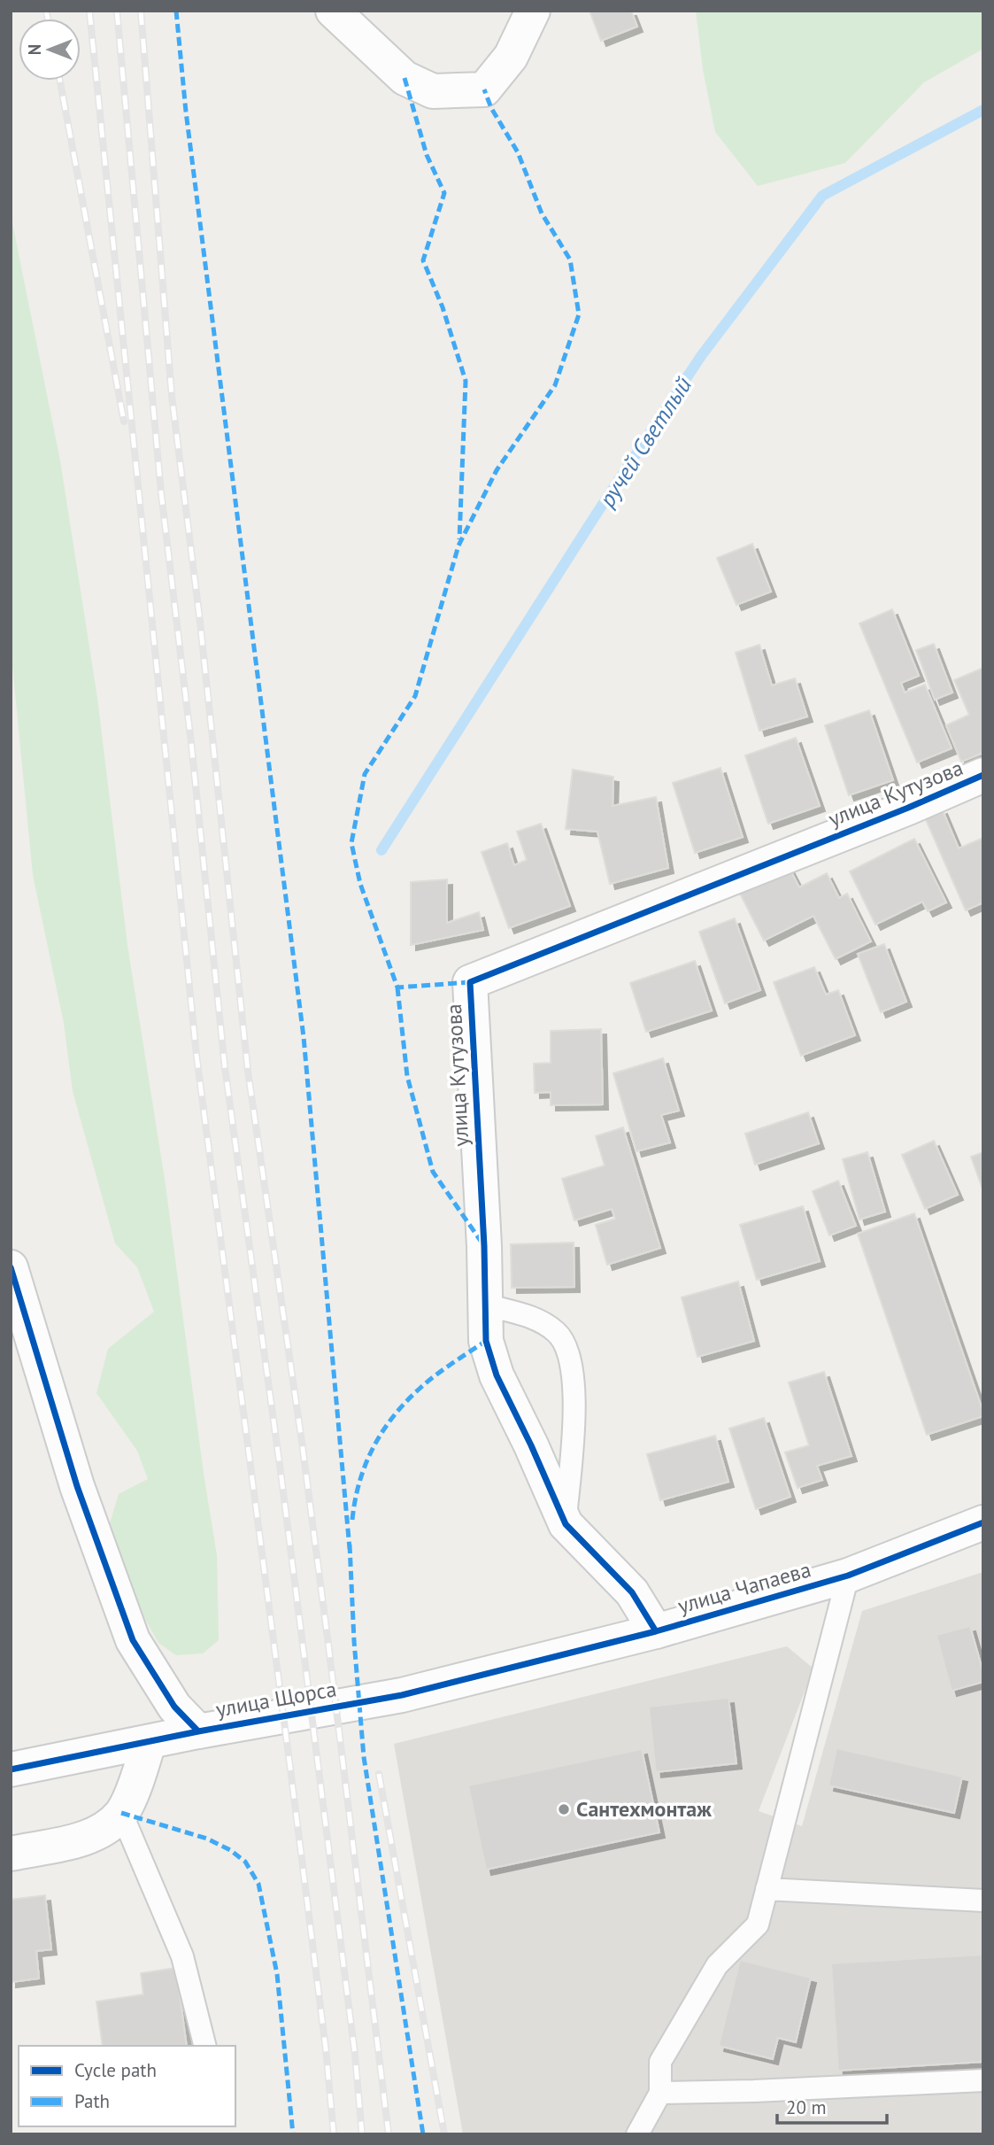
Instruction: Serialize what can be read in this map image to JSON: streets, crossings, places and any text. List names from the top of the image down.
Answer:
{
  "streets": {
    "street": ["улица Кутузова", "улица Чапаева", "улица Щорса"]
  },
  "crossings": [
    ["улица Кутузова", "улица Чапаева"],
    ["улица Чапаева", "улица Щорса"]
  ],
  "water": ["ручей Светлый"],
  "places": ["Сантехмонтаж"],
  "legend": ["Cycle path", "Path"],
  "scale_bar": "20 m",
  "north": "left"
}
